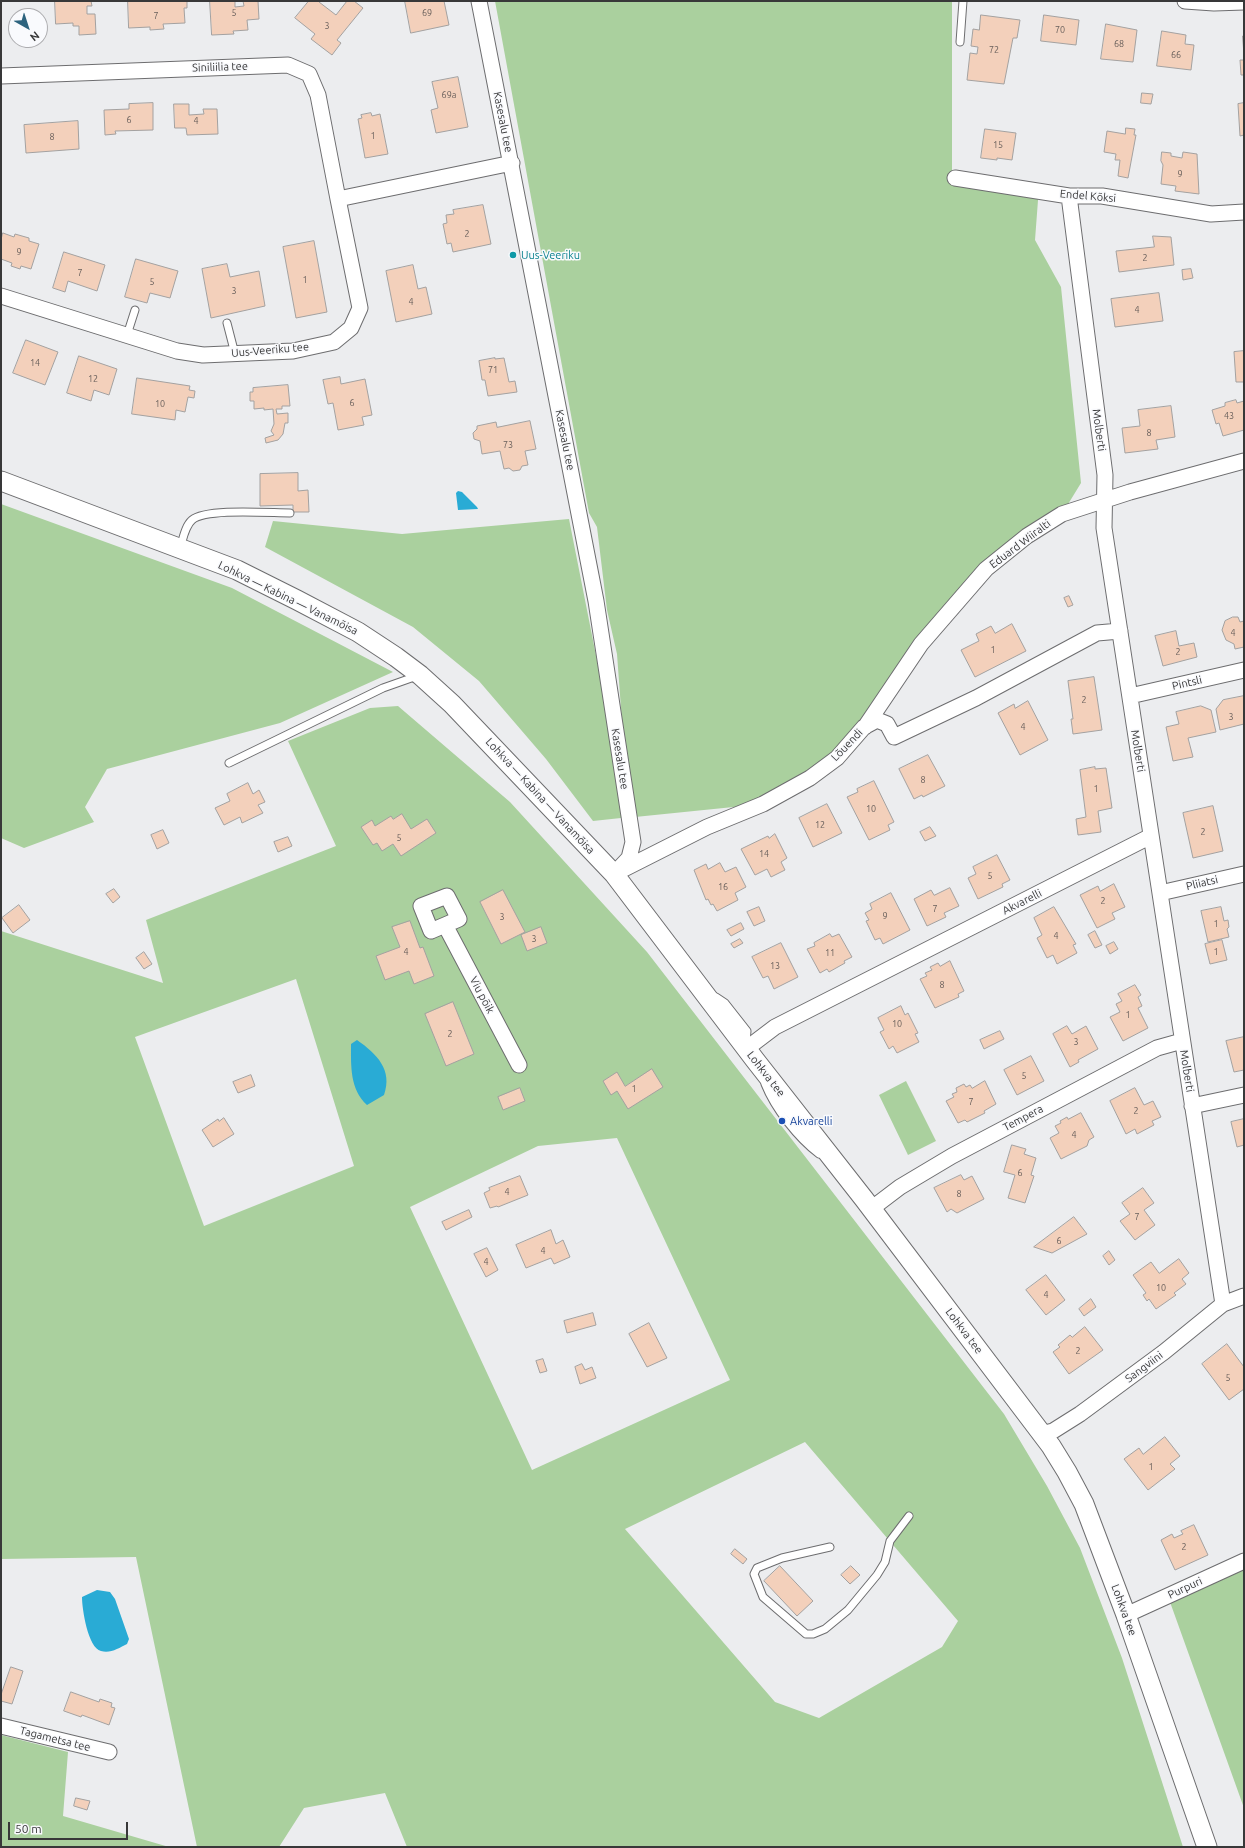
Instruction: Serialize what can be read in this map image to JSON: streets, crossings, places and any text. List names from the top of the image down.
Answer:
{
  "streets": {
    "street": [
      "Siniliilia tee",
      "Kasesalu tee",
      "Endel Kõksi",
      "Uus-Veeriku tee",
      "Molberti",
      "Eduard Wiiralti",
      "Lohkva — Kabina — Vanamõisa",
      "Pintsli",
      "Lõuendi",
      "Pliiatsi",
      "Akvarelli",
      "Viu põik",
      "Lohkva tee",
      "Tempera",
      "Sangviini",
      "Purpuri",
      "Tagametsa tee"
    ]
  },
  "crossings": [
    ["Siniliilia tee", "Uus-Veeriku tee"],
    ["Kasesalu tee", "Lohkva — Kabina — Vanamõisa"],
    ["Kasesalu tee", "Lõuendi"],
    ["Kasesalu tee", "Lohkva tee"],
    ["Endel Kõksi", "Molberti"],
    ["Molberti", "Eduard Wiiralti"],
    ["Molberti", "Pintsli"],
    ["Molberti", "Lõuendi"],
    ["Molberti", "Pliiatsi"],
    ["Molberti", "Akvarelli"],
    ["Molberti", "Tempera"],
    ["Molberti", "Sangviini"],
    ["Eduard Wiiralti", "Lõuendi"],
    ["Lohkva — Kabina — Vanamõisa", "Lõuendi"],
    ["Lohkva — Kabina — Vanamõisa", "Lohkva tee"],
    ["Lõuendi", "Lohkva tee"],
    ["Akvarelli", "Lohkva tee"],
    ["Lohkva tee", "Tempera"],
    ["Lohkva tee", "Sangviini"],
    ["Lohkva tee", "Purpuri"]
  ],
  "places": ["Uus-Veeriku", "Akvarelli"],
  "house_numbers": [
    "5",
    "69",
    "7",
    "3",
    "70",
    "68",
    "72",
    "66",
    "69a",
    "6",
    "4",
    "1",
    "8",
    "15",
    "9",
    "2",
    "9",
    "2",
    "7",
    "1",
    "5",
    "3",
    "4",
    "4",
    "14",
    "71",
    "12",
    "6",
    "10",
    "43",
    "8",
    "73",
    "4",
    "1",
    "2",
    "2",
    "3",
    "4",
    "8",
    "1",
    "10",
    "12",
    "2",
    "5",
    "14",
    "5",
    "16",
    "2",
    "7",
    "9",
    "3",
    "1",
    "4",
    "3",
    "4",
    "1",
    "11",
    "13",
    "8",
    "1",
    "10",
    "2",
    "3",
    "5",
    "1",
    "7",
    "2",
    "4",
    "6",
    "4",
    "8",
    "7",
    "6",
    "4",
    "4",
    "10",
    "4",
    "2",
    "5",
    "1",
    "2"
  ],
  "scale_bar": "50 m",
  "north": "bottom right"
}
